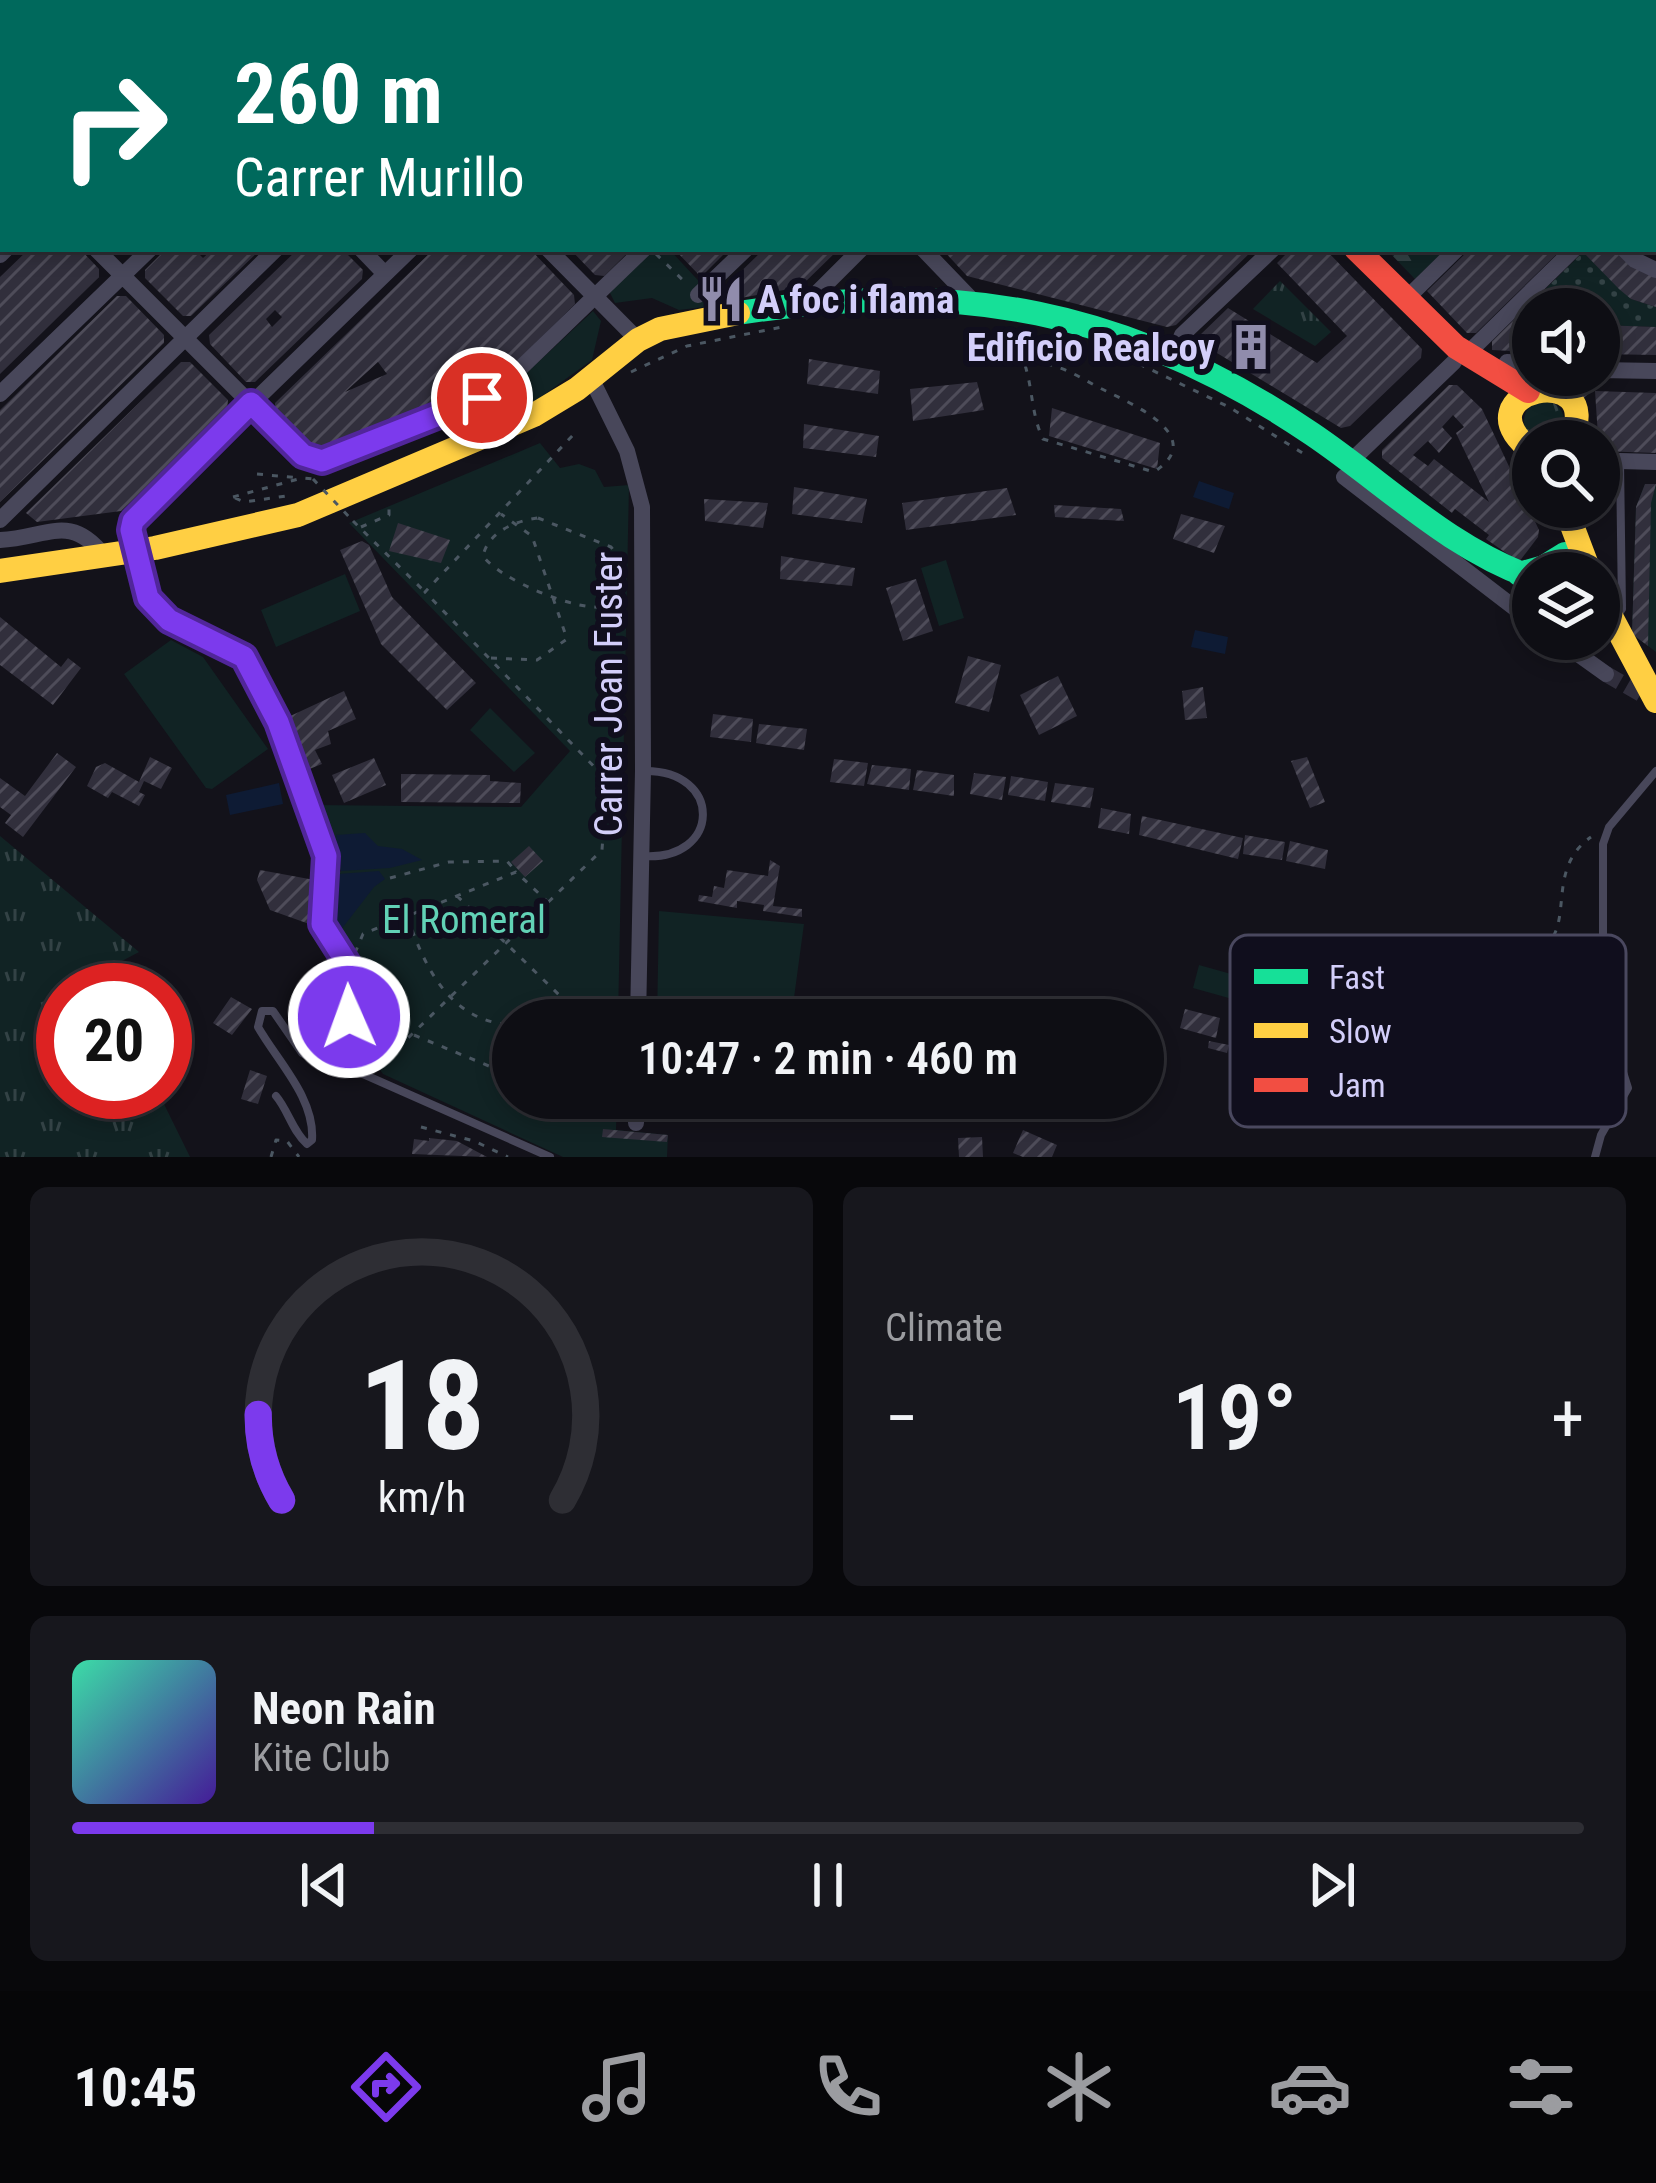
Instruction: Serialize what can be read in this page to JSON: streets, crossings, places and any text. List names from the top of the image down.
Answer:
{
  "streets": {
    "street": ["Carrer Joan Fuster"]
  },
  "parks": ["El Romeral"],
  "places": {
    "restaurant": ["A foc i flama"],
    "building": ["Edificio Realcoy"]
  },
  "legend": ["Fast", "Slow", "Jam"],
  "page": {
    "turn": ["260 m", "Carrer Murillo"],
    "limit": "20",
    "trip": "10:47 · 2 min · 460 m",
    "tile": "Climate",
    "heat": ["−", "19°", "+"],
    "song": ["Neon Rain", "Kite Club"],
    "tabs": "10:45",
    "gauge": ["18", "km/h"]
  }
}
